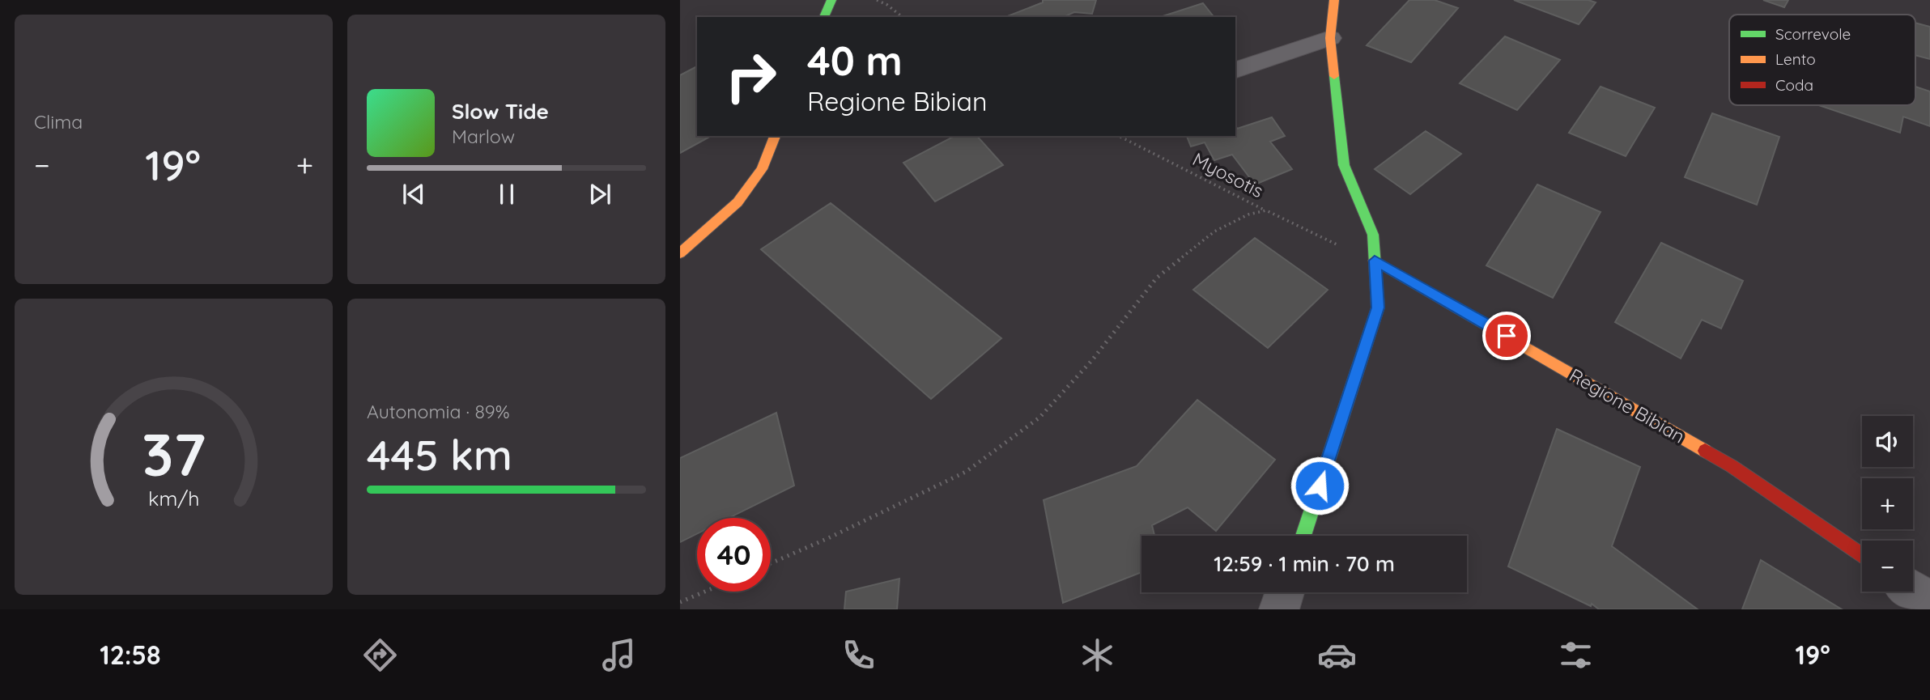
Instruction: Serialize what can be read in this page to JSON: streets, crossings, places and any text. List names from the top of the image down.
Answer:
{
  "streets": {
    "street": ["Regione Bibian"],
    "path": ["Myosotis"]
  },
  "crossings": [
    ["Myosotis", "Regione Bibian"]
  ],
  "legend": ["Scorrevole", "Lento", "Coda"],
  "page": {
    "tile": [
      "Clima",
      ["Autonomia · 89%", "445 km"]
    ],
    "turn": ["40 m", "Regione Bibian"],
    "song": ["Slow Tide", "Marlow"],
    "heat": ["−", "19°", "+"],
    "map_buttons": ["+", "−"],
    "limit": "40",
    "trip": "12:59 · 1 min · 70 m",
    "tabs": ["12:58", "19°"],
    "gauge": ["37", "km/h"]
  }
}
